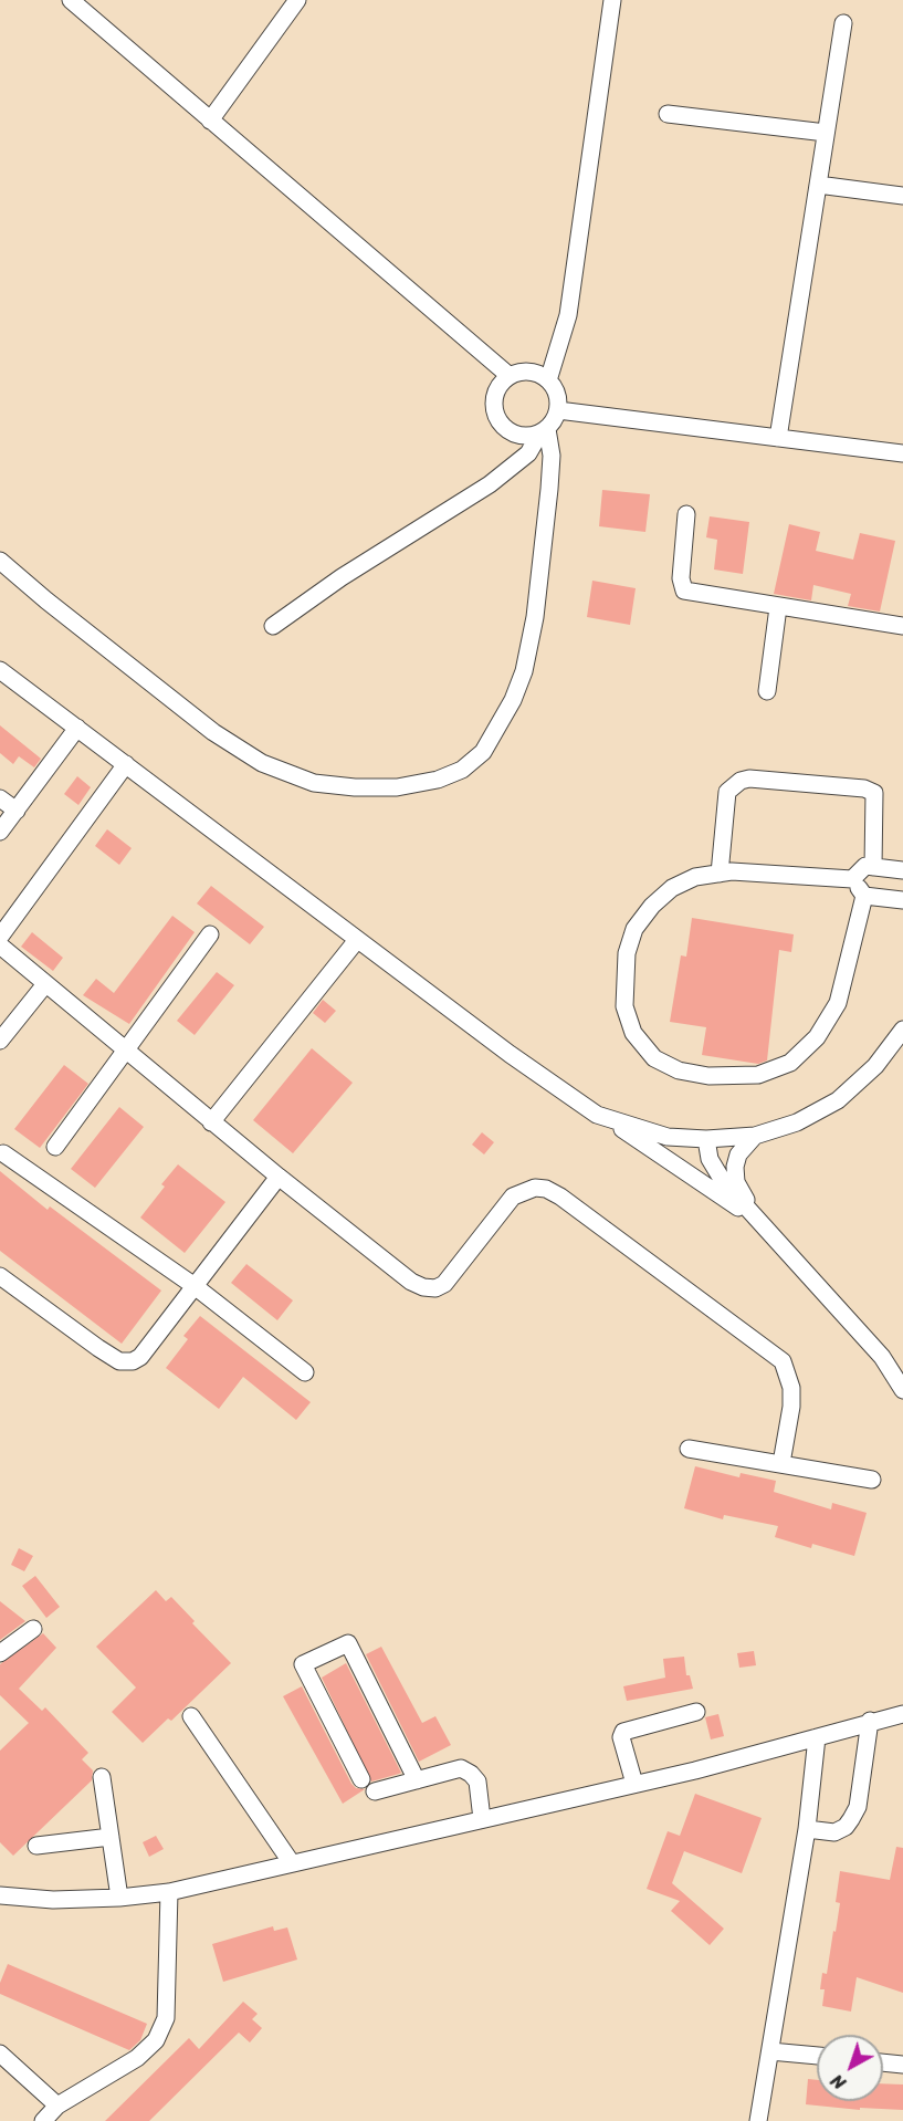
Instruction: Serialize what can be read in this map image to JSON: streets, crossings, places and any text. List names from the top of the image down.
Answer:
{
  "north": "bottom left"
}
